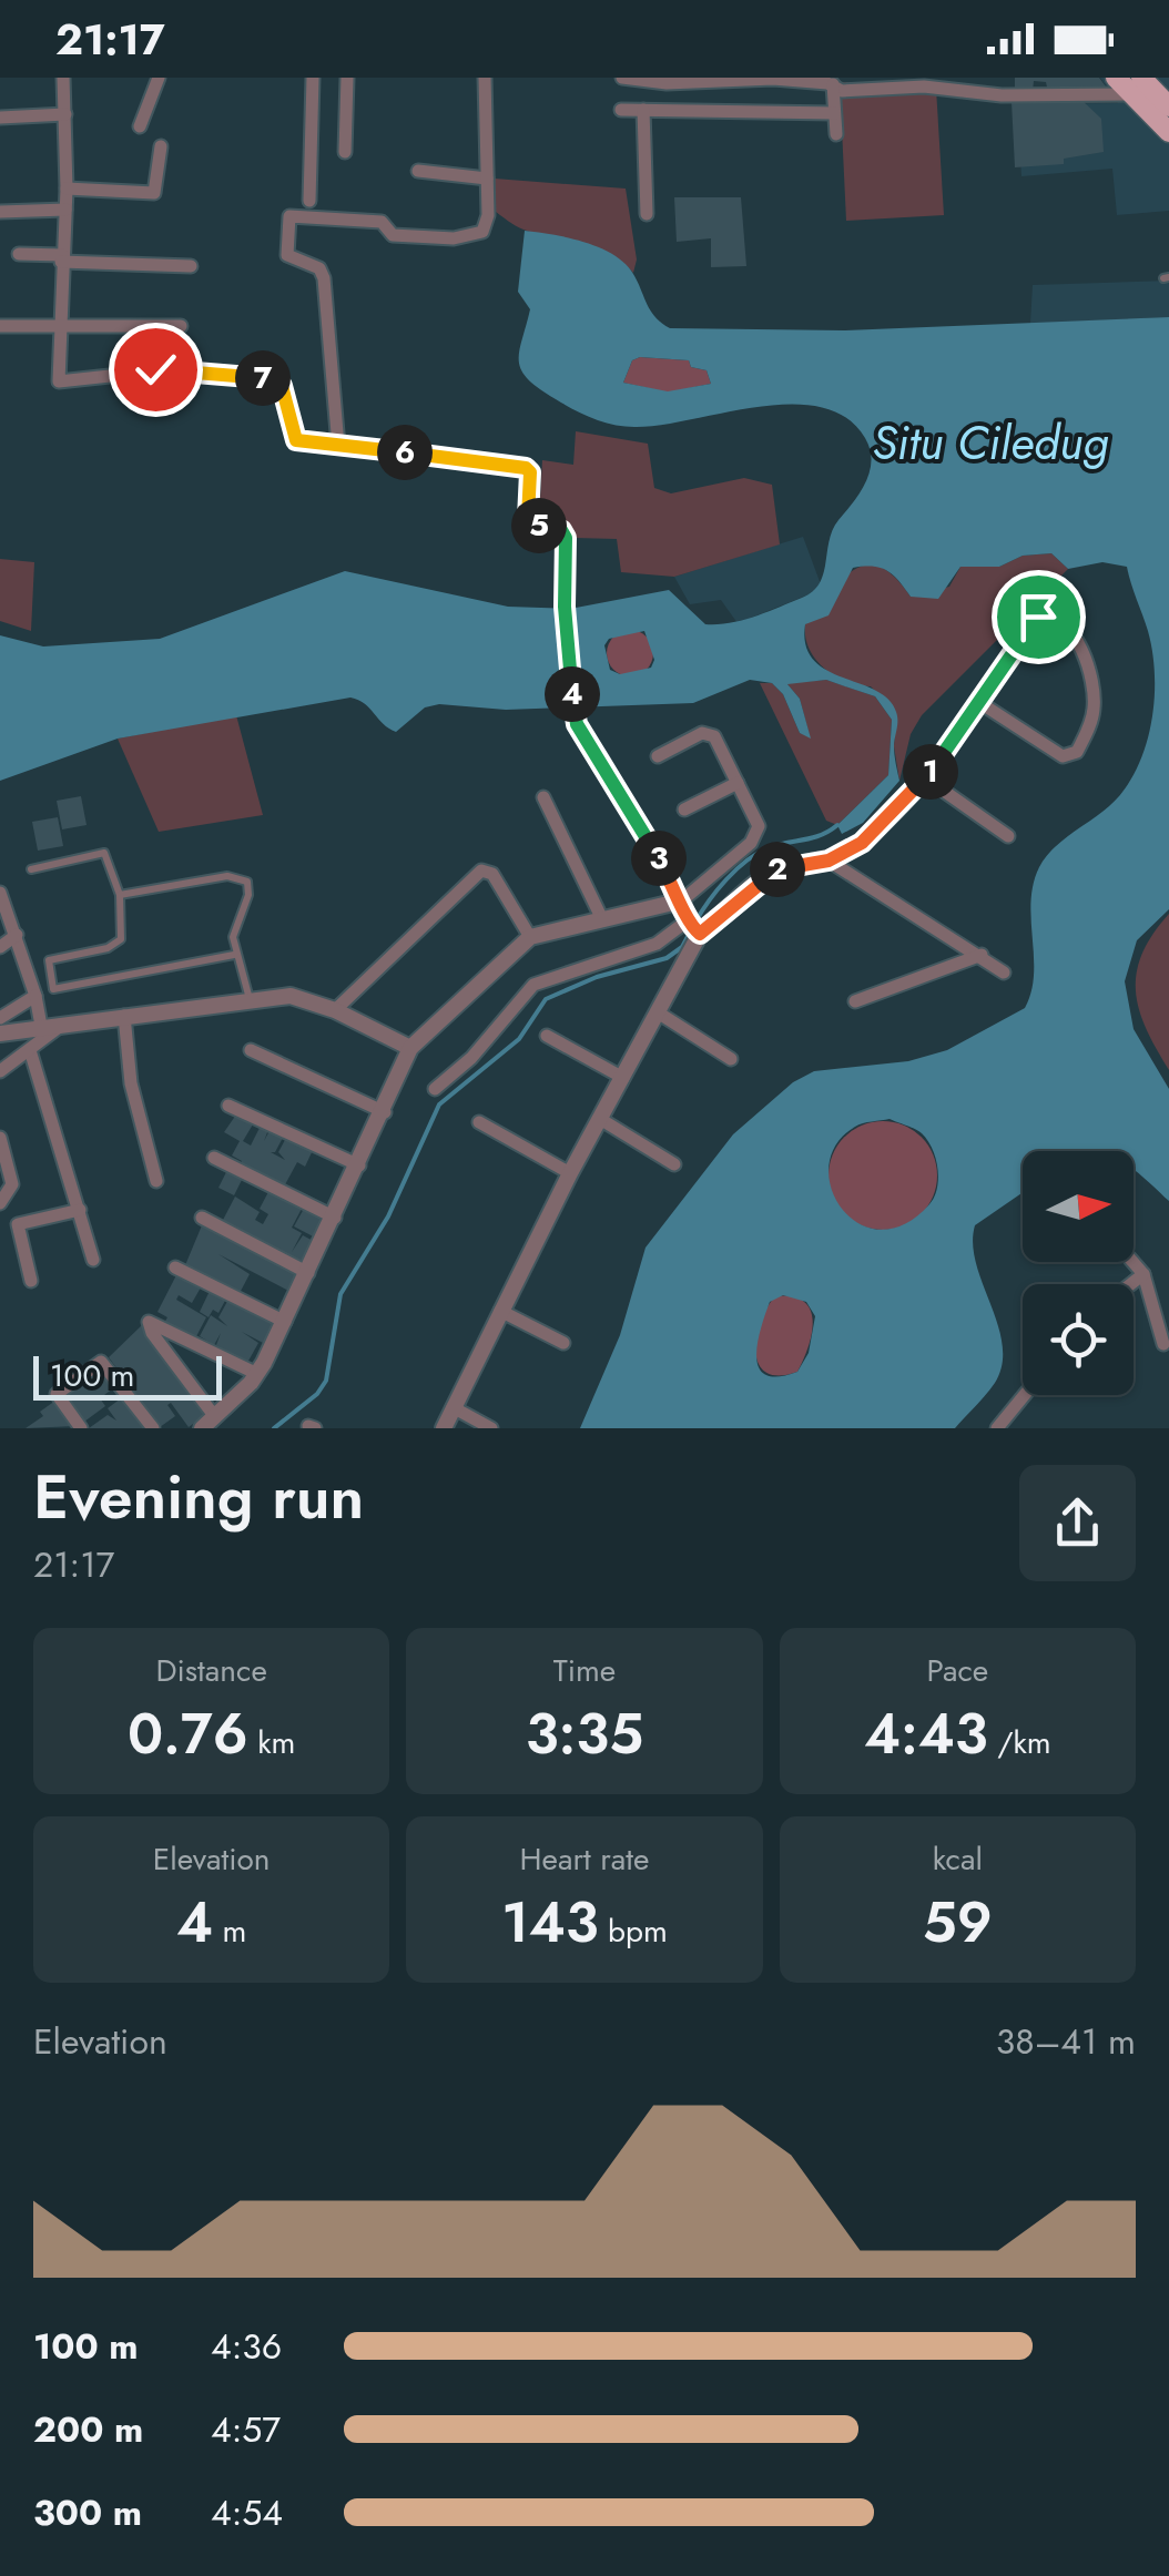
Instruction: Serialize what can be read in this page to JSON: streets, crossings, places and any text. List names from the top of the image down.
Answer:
{
  "water": ["Situ Ciledug"],
  "scale_bar": "100 m",
  "north": "right",
  "page": {
    "status": "21:17",
    "pins": [
      "7",
      "6",
      "5",
      "4",
      "1",
      "3",
      "2"
    ],
    "scale": "100 m",
    "heading": ["Evening run", "21:17"],
    "stats": [
      ["Distance", "0.76 km"],
      ["Time", "3:35"],
      ["Pace", "4:43 /km"],
      ["Elevation", "4 m"],
      ["Heart rate", "143 bpm"],
      ["kcal", "59"]
    ],
    "chart": ["Elevation", "38–41 m"],
    "list": [
      {
        "name": "100 m",
        "note": "4:36"
      },
      {
        "name": "200 m",
        "note": "4:57"
      },
      {
        "name": "300 m",
        "note": "4:54"
      }
    ]
  }
}
